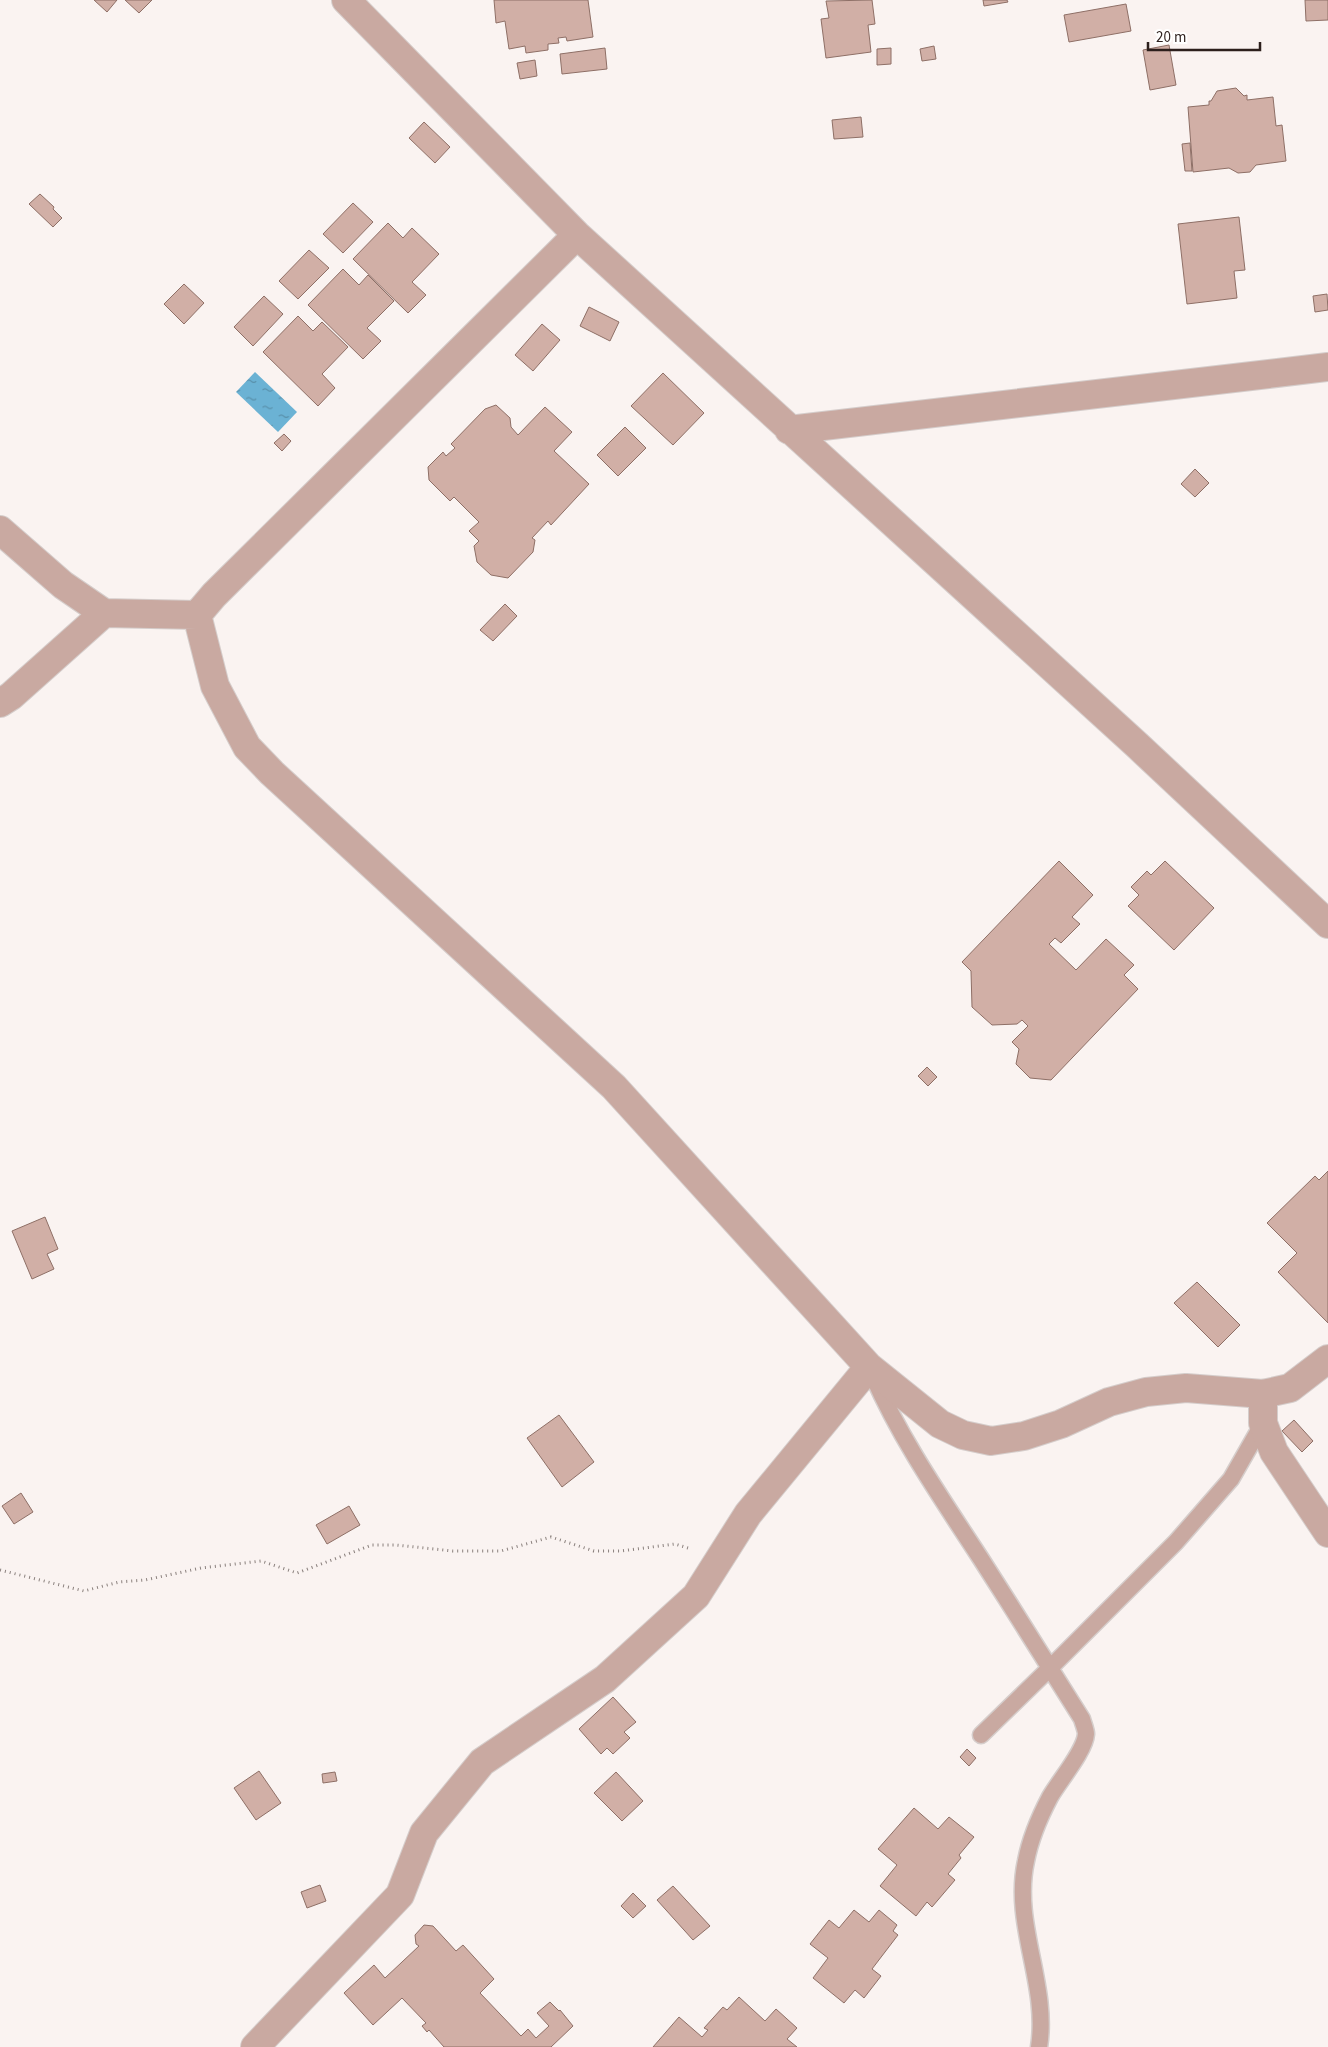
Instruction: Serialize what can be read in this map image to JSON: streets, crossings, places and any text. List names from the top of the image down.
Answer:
{
  "scale_bar": "20 m"
}
